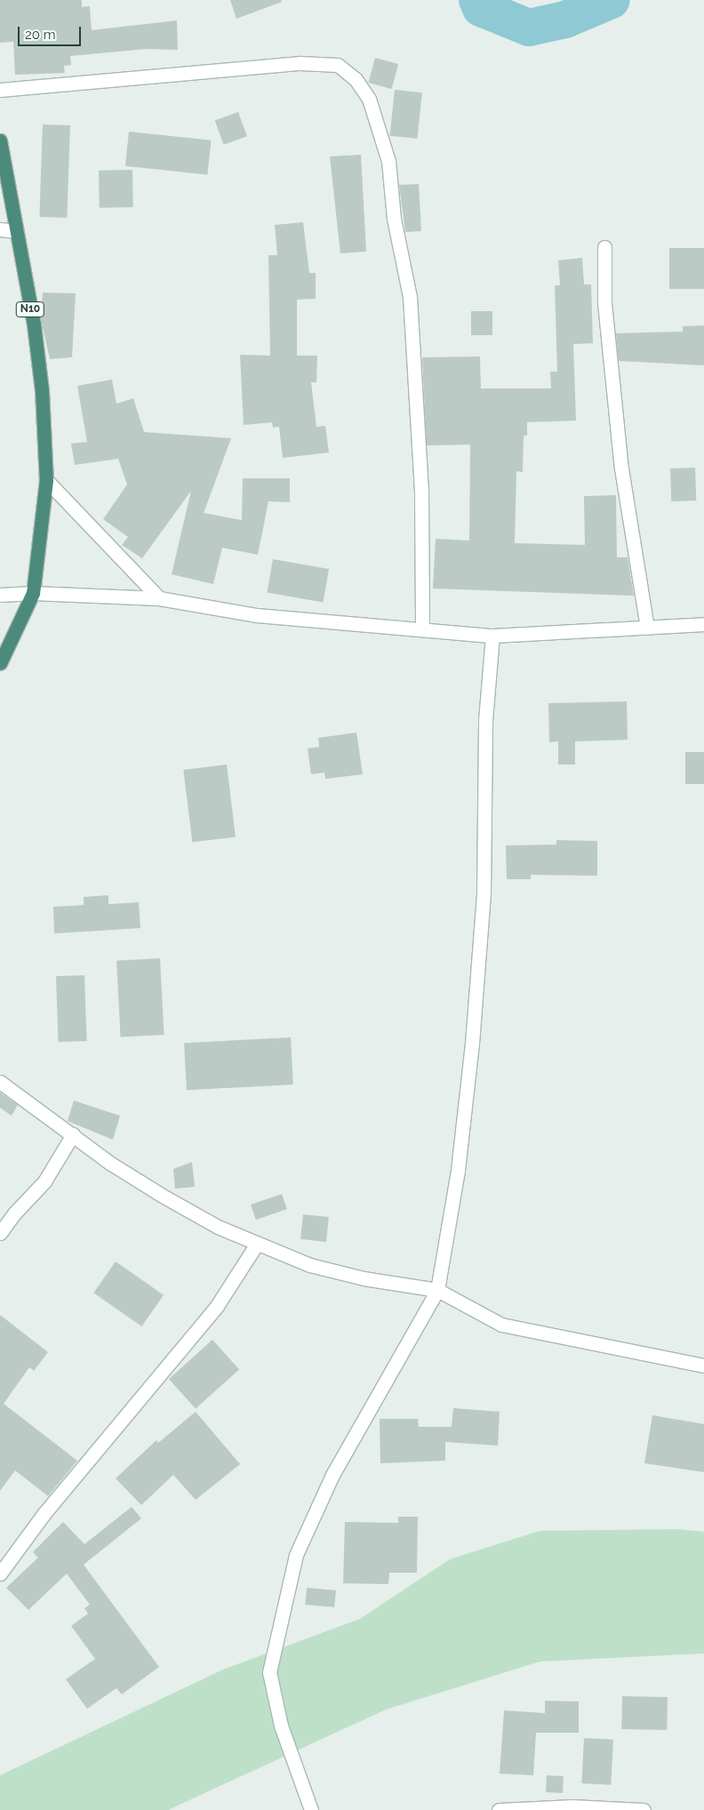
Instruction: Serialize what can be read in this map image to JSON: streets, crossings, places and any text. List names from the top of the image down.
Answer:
{
  "streets": {
    "highway": ["N10"]
  },
  "scale_bar": "20 m"
}
